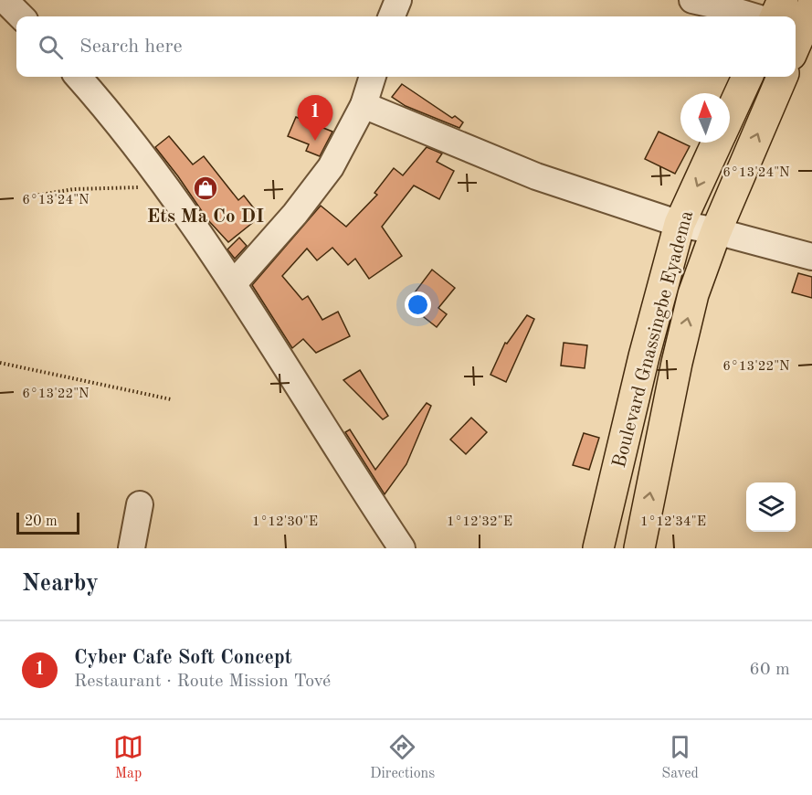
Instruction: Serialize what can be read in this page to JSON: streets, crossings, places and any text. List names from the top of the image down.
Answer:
{
  "streets": {
    "highway": ["Boulevard Gnassingbe Eyadema"]
  },
  "places": {
    "shop": ["Ets Ma Co DI"]
  },
  "scale_bar": "20 m",
  "north": "top",
  "page": {
    "search": "Search here",
    "pins": "1",
    "scale": "20 m",
    "heading": "Nearby",
    "list": [
      {
        "mark": "1",
        "name": "Cyber Cafe Soft Concept",
        "note": "Restaurant · Route Mission Tové",
        "value": "60 m"
      }
    ],
    "nav": ["Map", "Directions", "Saved"]
  },
  "coordinates": [
    "6°13'24\"N",
    "6°13'22\"N",
    "1°12'30\"E",
    "1°12'32\"E",
    "1°12'34\"E"
  ]
}
